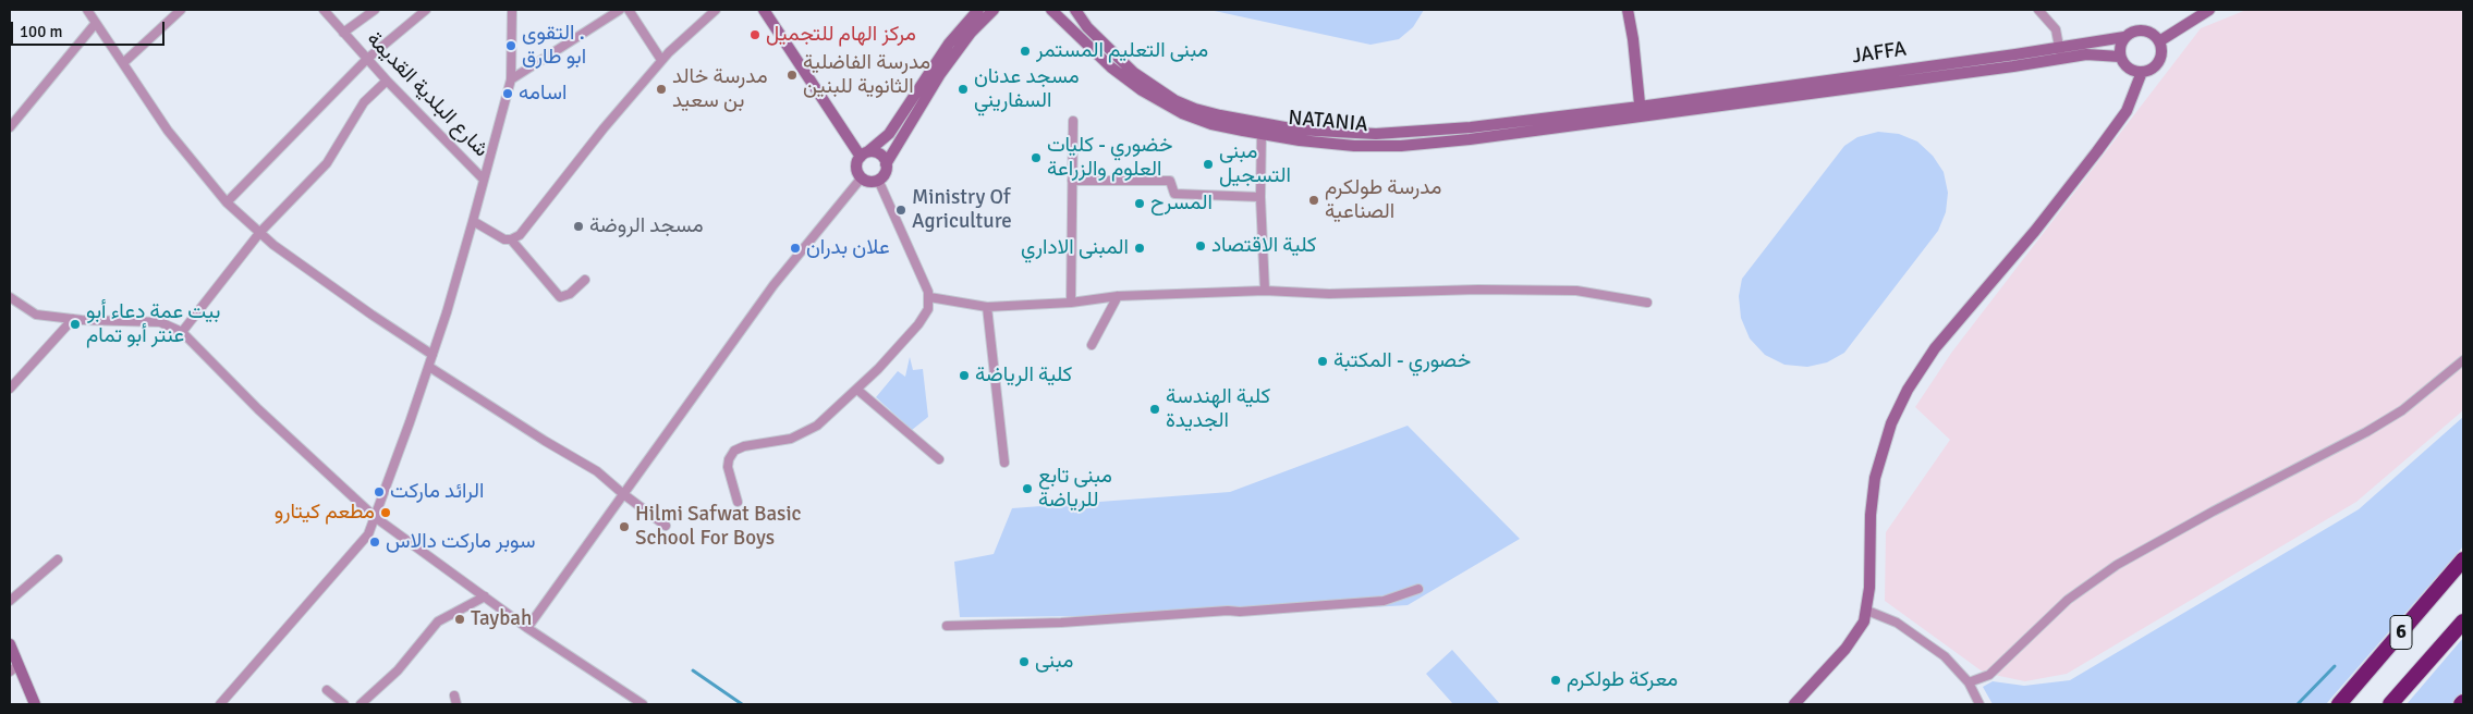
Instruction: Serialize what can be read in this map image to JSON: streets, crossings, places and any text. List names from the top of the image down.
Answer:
{
  "streets": {
    "highway": ["6"],
    "street": ["JAFFA", "شارع البلدية القديمة", "NATANIA"]
  },
  "crossings": [
    ["JAFFA", "NATANIA"]
  ],
  "places": [
    "مركز الهام للتجميل",
    "التقوى . ابو طارق",
    "مبنى التعليم المستمر",
    "مدرسة الفاضلية الثانوية للبنين",
    "مدرسة خالد بن سعيد",
    "مسجد عدنان السفاريني",
    "اسامه",
    "خضوري - كليات العلوم والزراعة",
    "مبنى التسجيل",
    "مدرسة طولكرم الصناعية",
    "المسرح",
    "Ministry Of Agriculture",
    "مسجد الروضة",
    "كلية الاقتصاد",
    "علان بدران",
    "المبنى الاداري",
    "بيت عمة دعاء أبو عنتر أبو تمام",
    "خصوري - المكتبة",
    "كلية الرياضة",
    "كلية الهندسة الجديدة",
    "مبنى تابع للرياضة",
    "الرائد ماركت",
    "مطعم كيتارو",
    "Hilmi Safwat Basic School For Boys",
    "سوبر ماركت دالاس",
    "Taybah",
    "مبنى",
    "معركة طولكرم"
  ],
  "scale_bar": "100 m"
}
